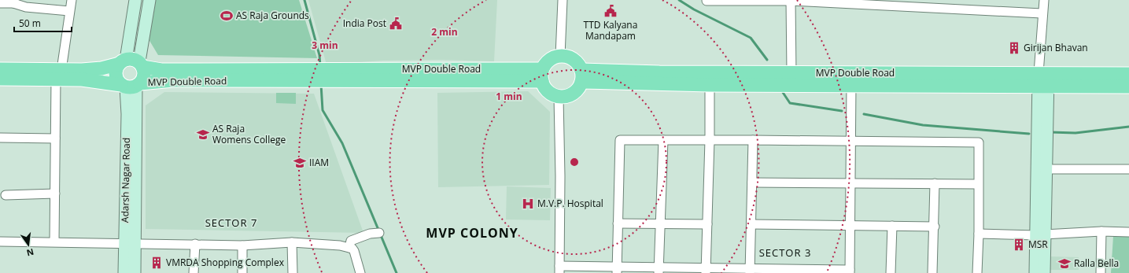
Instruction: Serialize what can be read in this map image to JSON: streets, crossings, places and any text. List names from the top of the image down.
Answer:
{
  "streets": {
    "main road": ["MVP Double Road"]
  },
  "districts": ["SECTOR 7", "MVP COLONY", "SECTOR 3"],
  "places": {
    "public building": ["TTD Kalyana Mandapam", "India Post"],
    "sports": ["AS Raja Grounds"],
    "building": ["Girijan Bhavan", "MSR", "VMRDA Shopping Complex"],
    "school or university": ["AS Raja Womens College", "IIAM", "Ralla Bella"],
    "hospital": ["M.V.P. Hospital"]
  },
  "scale_bar": "50 m",
  "north": "bottom",
  "rings": ["2 min", "3 min", "1 min"]
}
